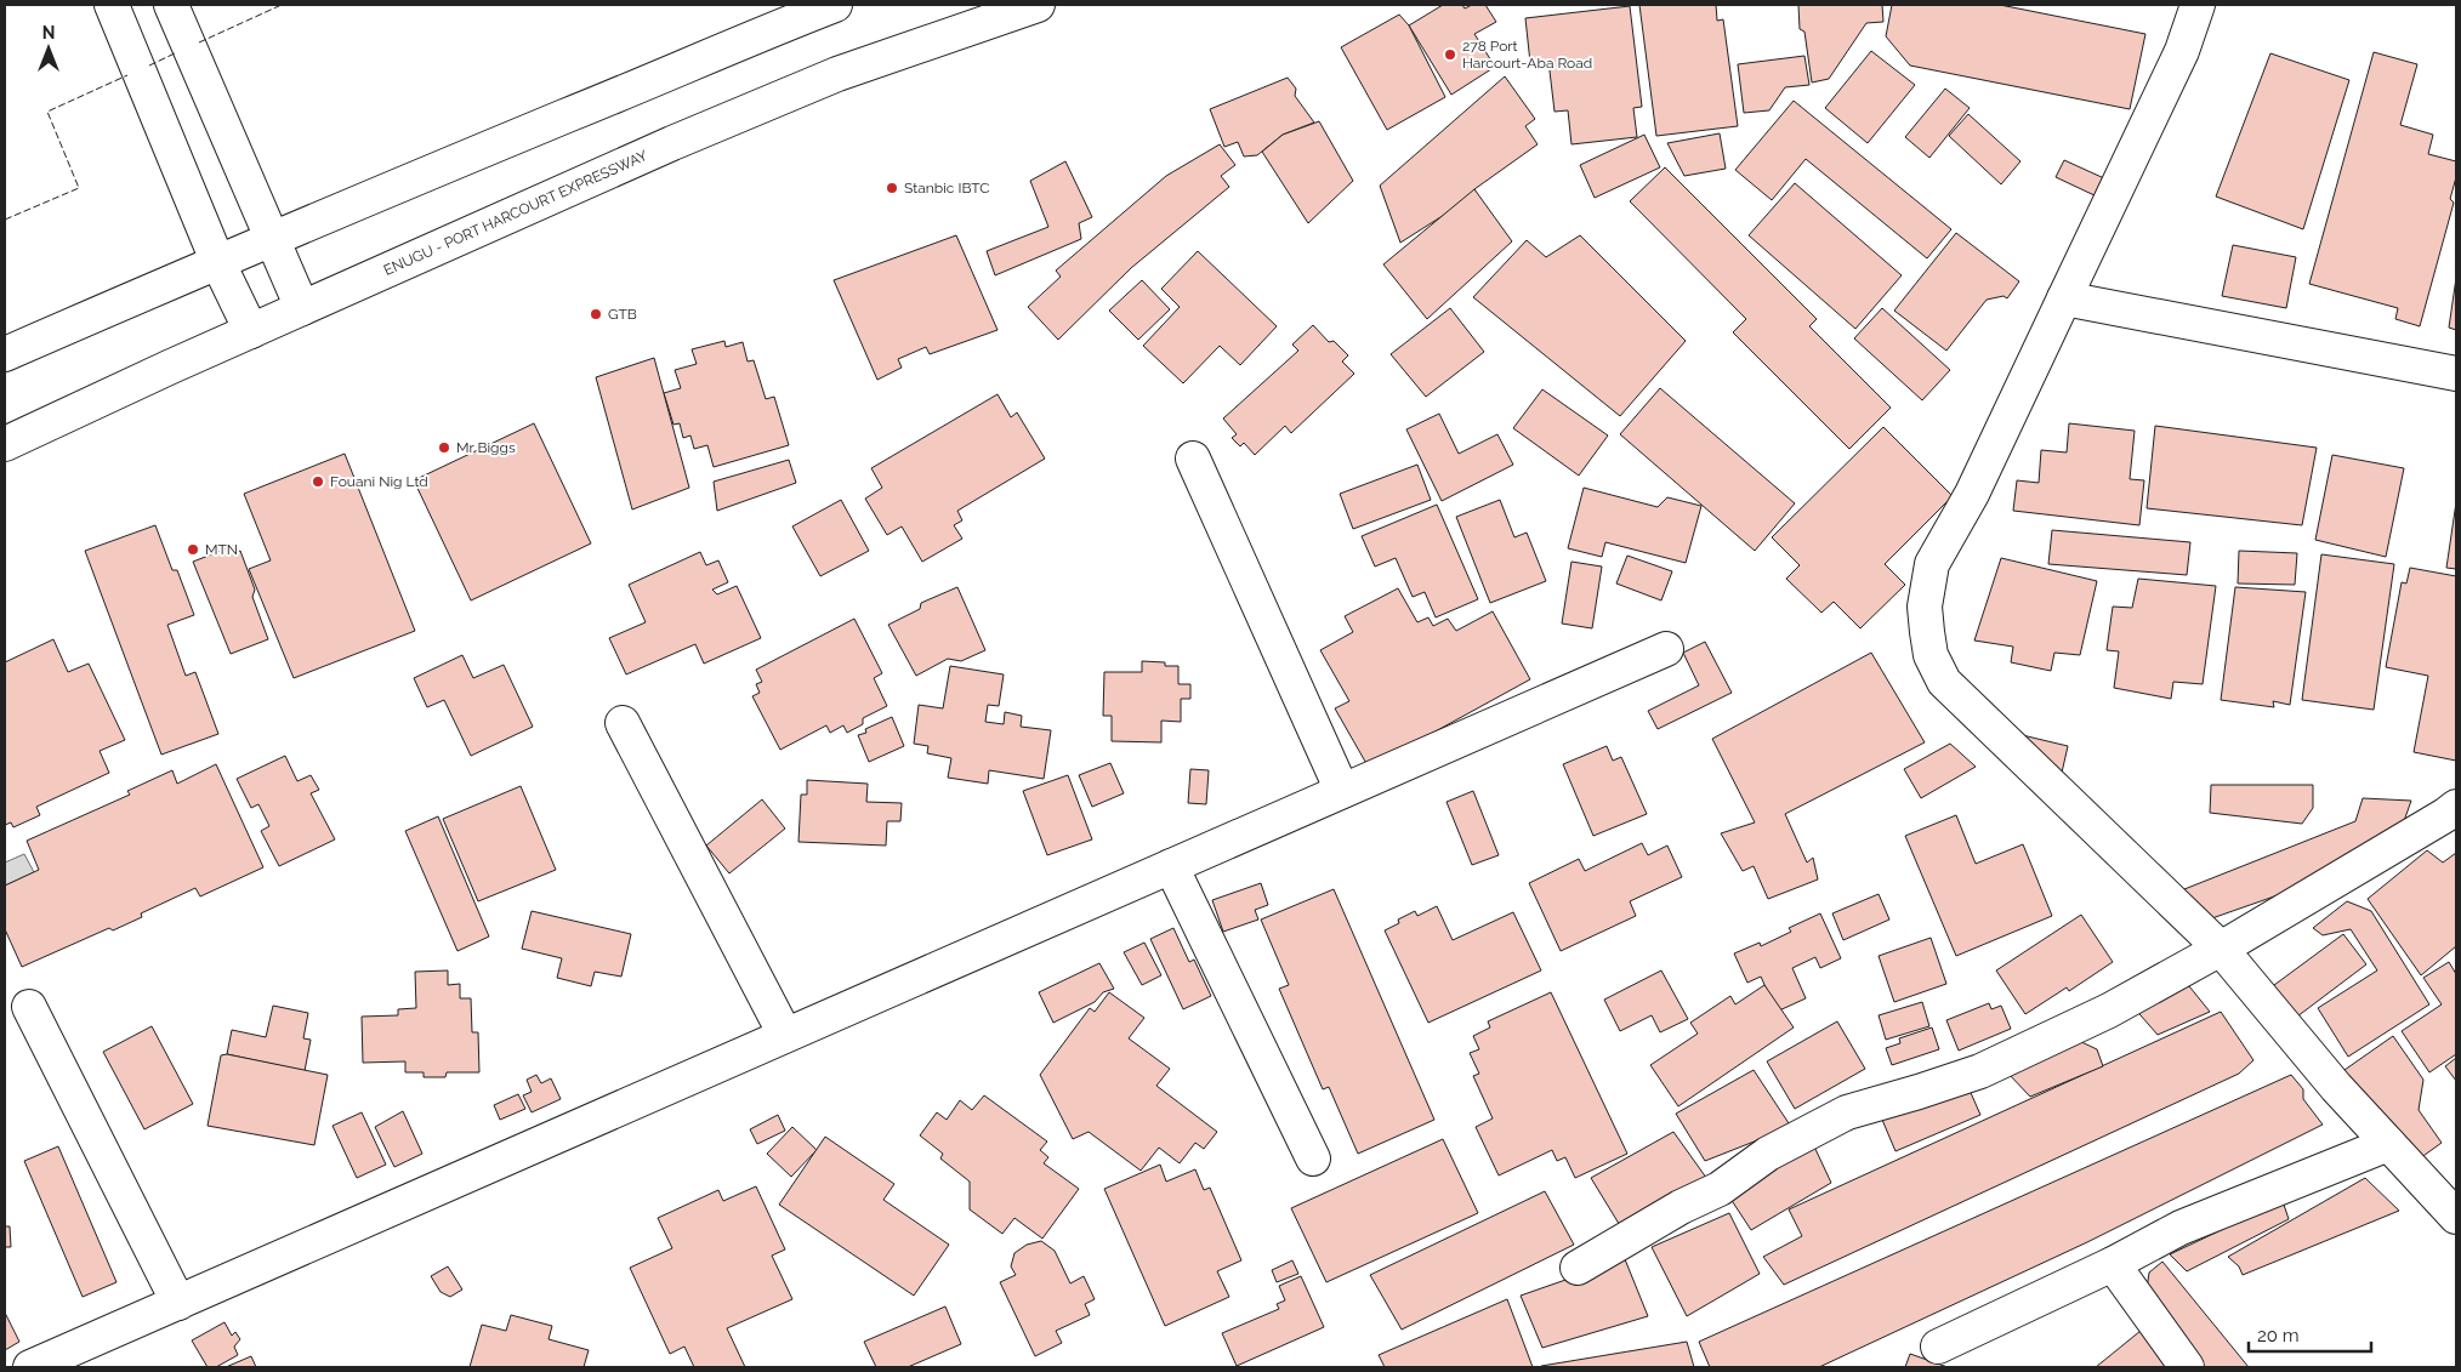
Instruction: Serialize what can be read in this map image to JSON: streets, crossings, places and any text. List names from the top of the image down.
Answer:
{
  "streets": {
    "main road": ["ENUGU - PORT HARCOURT EXPRESSWAY"]
  },
  "places": [
    "278 Port Harcourt-Aba Road",
    "Stanbic IBTC",
    "GTB",
    "Mr Biggs",
    "Fouani Nig Ltd",
    "MTN"
  ],
  "scale_bar": "20 m",
  "north": "top"
}
